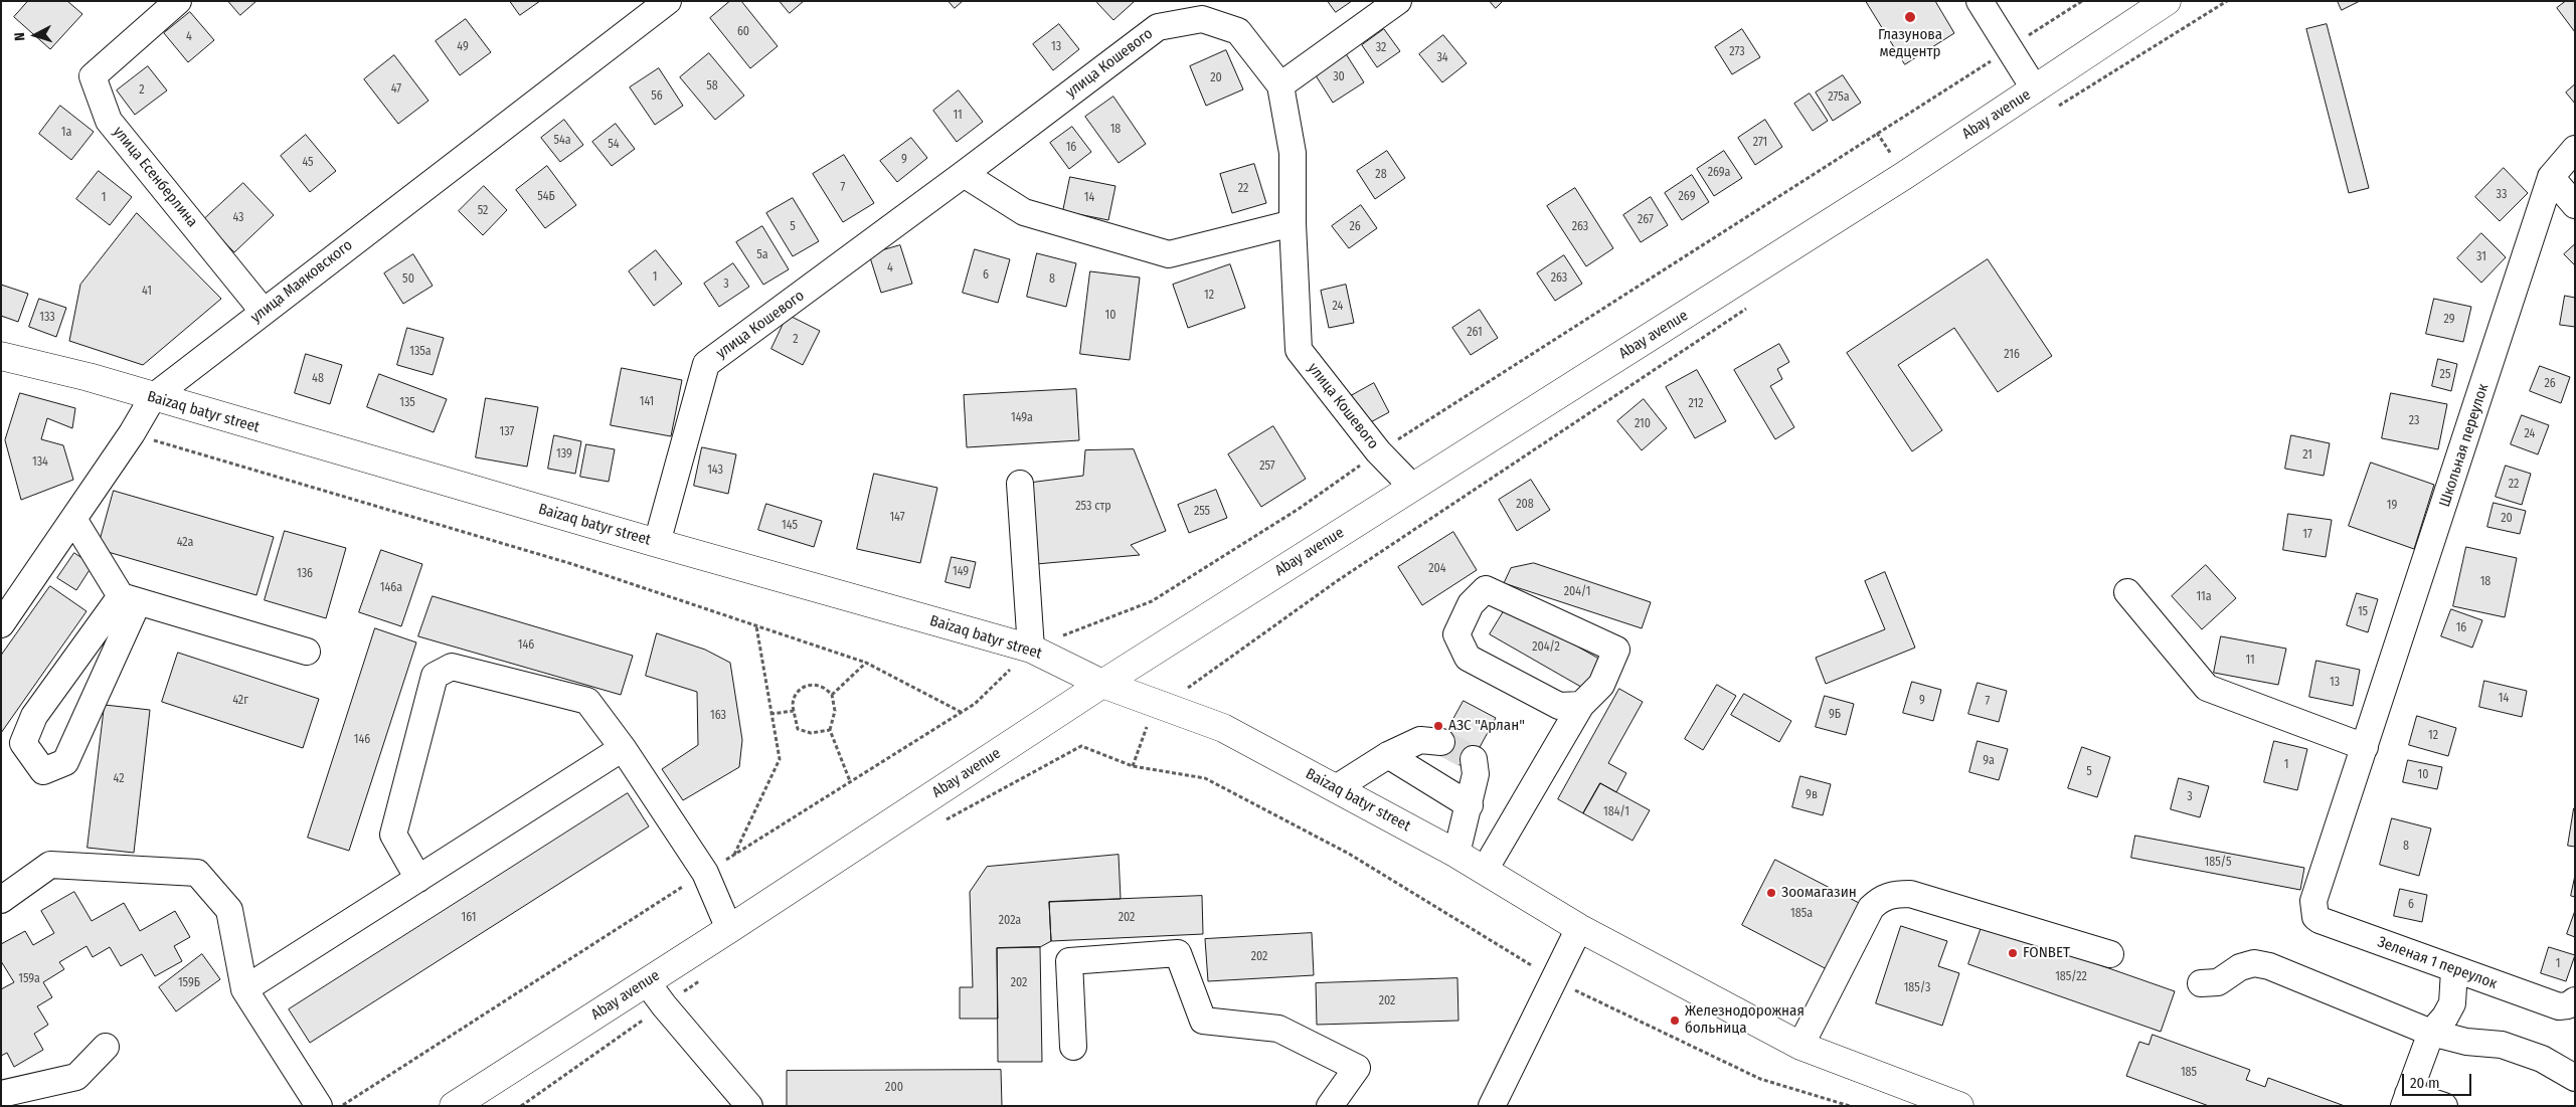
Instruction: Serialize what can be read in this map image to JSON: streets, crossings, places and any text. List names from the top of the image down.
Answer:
{
  "streets": {
    "main road": ["Abay avenue", "Baizaq batyr street"],
    "street": [
      "улица Кошевого",
      "улица Есенберлина",
      "улица Маяковского",
      "Школьная переулок",
      "Зеленая 1 переулок"
    ]
  },
  "crossings": [
    ["улица Кошевого", "Abay avenue"],
    ["улица Кошевого", "Baizaq batyr street"],
    ["Abay avenue", "Baizaq batyr street"],
    ["улица Есенберлина", "улица Маяковского"],
    ["улица Маяковского", "Baizaq batyr street"],
    ["Школьная переулок", "Зеленая 1 переулок"]
  ],
  "places": [
    "Глазунова медцентр",
    "АЗС \"Арлан\"",
    "Зоомагазин",
    "FONBET",
    "Железнодорожная больница"
  ],
  "house_numbers": [
    "60",
    "4",
    "49",
    "13",
    "32",
    "273",
    "34",
    "30",
    "20",
    "58",
    "47",
    "2",
    "56",
    "275а",
    "11",
    "18",
    "1а",
    "54а",
    "271",
    "54",
    "16",
    "9",
    "45",
    "269а",
    "28",
    "7",
    "22",
    "33",
    "54Б",
    "269",
    "1",
    "14",
    "52",
    "43",
    "267",
    "5",
    "26",
    "263",
    "5а",
    "31",
    "4",
    "6",
    "1",
    "263",
    "50",
    "8",
    "3",
    "41",
    "12",
    "24",
    "10",
    "133",
    "29",
    "261",
    "2",
    "135а",
    "216",
    "25",
    "48",
    "26",
    "141",
    "135",
    "212",
    "149а",
    "23",
    "210",
    "137",
    "24",
    "139",
    "21",
    "134",
    "257",
    "143",
    "22",
    "208",
    "19",
    "253 стр",
    "255",
    "147",
    "20",
    "145",
    "17",
    "42а",
    "204",
    "149",
    "136",
    "18",
    "146а",
    "204/1",
    "11а",
    "15",
    "16",
    "146",
    "204/2",
    "11",
    "13",
    "14",
    "42г",
    "9",
    "7",
    "9Б",
    "163",
    "12",
    "146",
    "9а",
    "1",
    "5",
    "10",
    "42",
    "9в",
    "3",
    "184/1",
    "8",
    "185/5",
    "6",
    "185а",
    "161",
    "202",
    "202а",
    "202",
    "1",
    "185/22",
    "159а",
    "159Б",
    "202",
    "185/3",
    "202",
    "185",
    "200"
  ],
  "scale_bar": "20 m",
  "north": "left"
}
